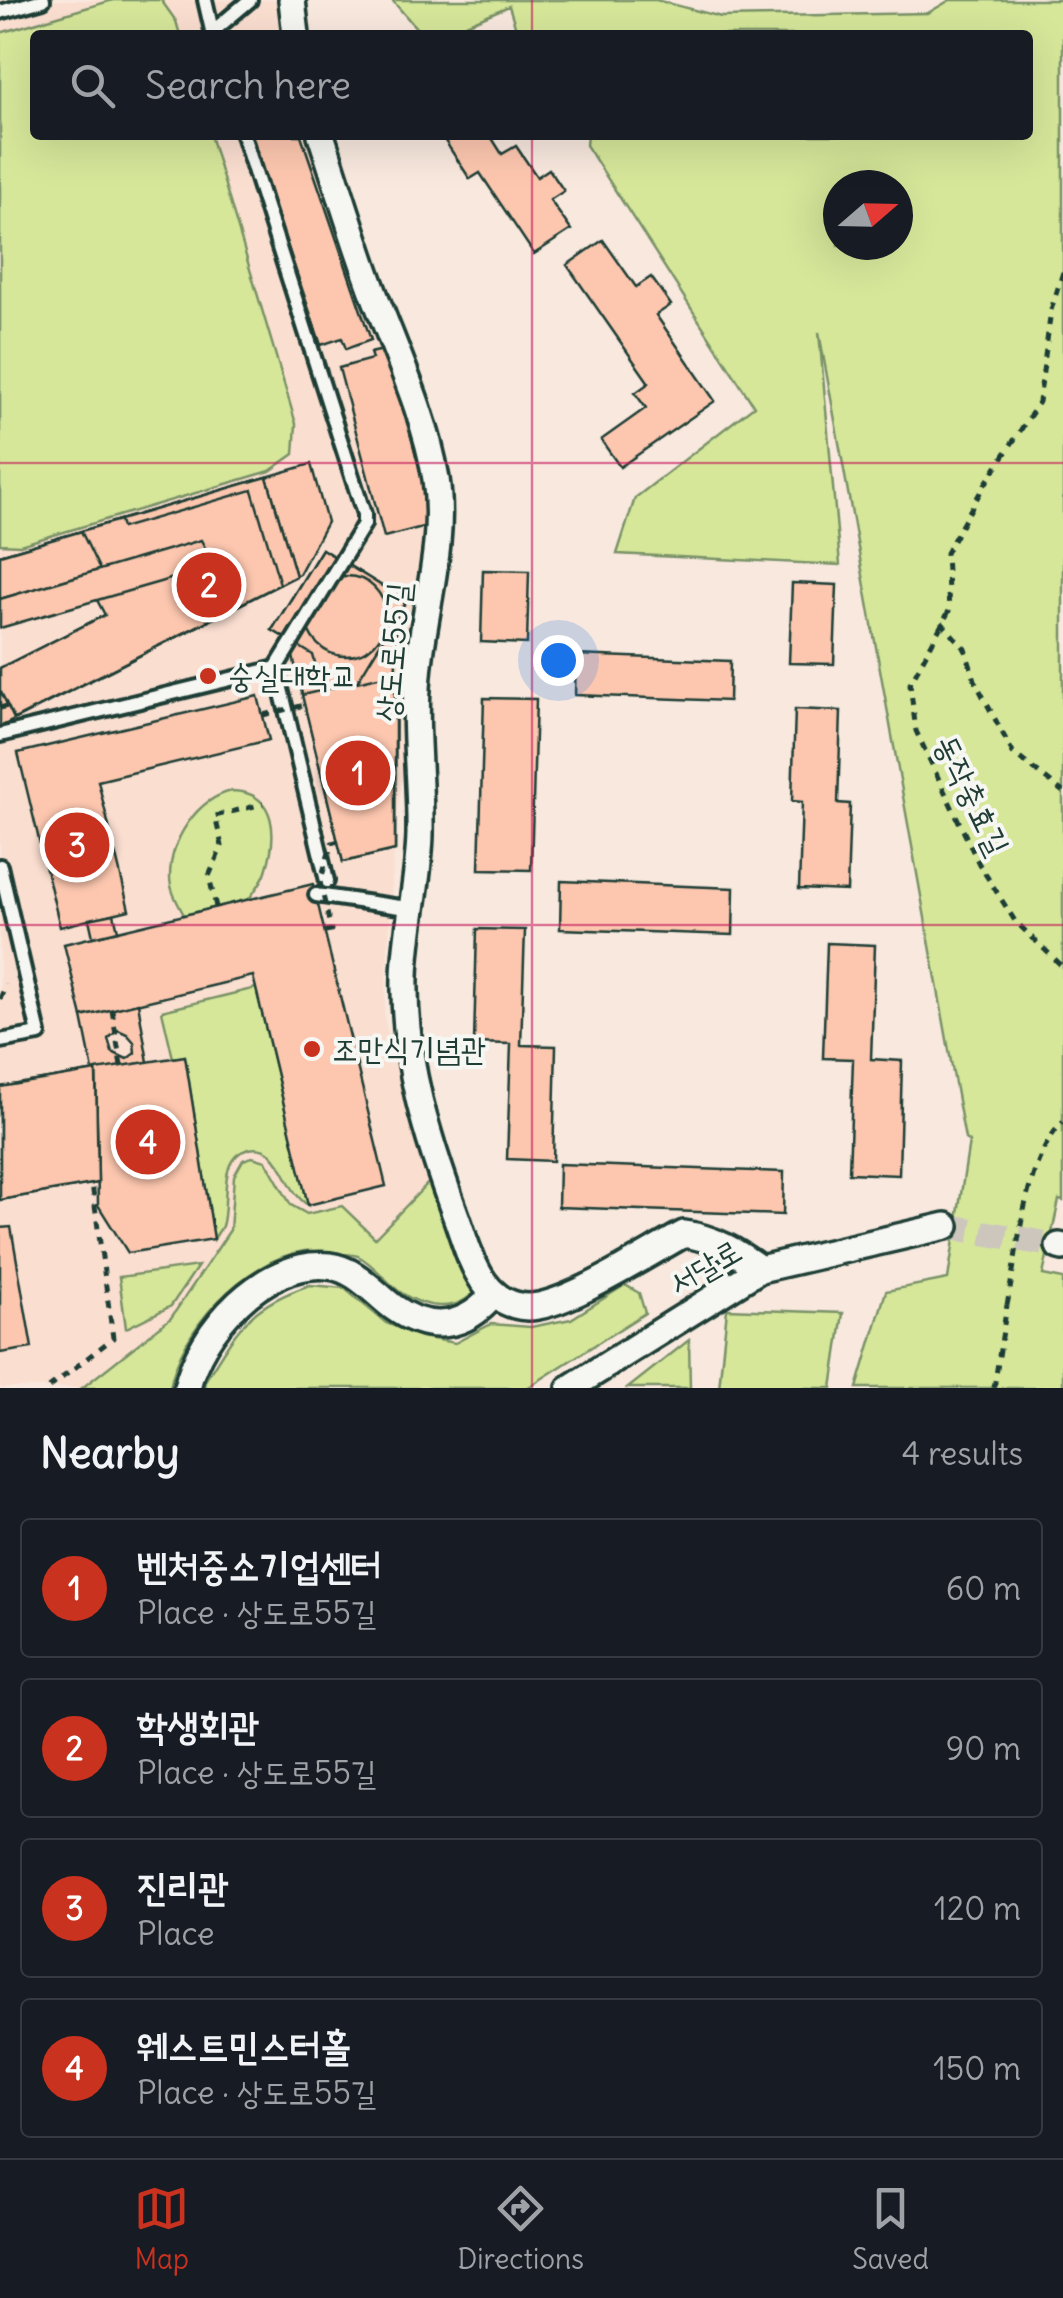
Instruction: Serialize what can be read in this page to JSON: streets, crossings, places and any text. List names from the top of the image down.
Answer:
{
  "streets": {
    "street": ["상도로55길", "서달로"],
    "path": ["동작충효길"]
  },
  "places": ["숭실대학교", "조만식기념관"],
  "north": "right",
  "page": {
    "search": "Search here",
    "pins": [
      "2",
      "1",
      "3",
      "4"
    ],
    "heading": ["Nearby", "4 results"],
    "list": [
      {
        "mark": "1",
        "name": "벤처중소기업센터",
        "note": "Place · 상도로55길",
        "value": "60 m"
      },
      {
        "mark": "2",
        "name": "학생회관",
        "note": "Place · 상도로55길",
        "value": "90 m"
      },
      {
        "mark": "3",
        "name": "진리관",
        "note": "Place",
        "value": "120 m"
      },
      {
        "mark": "4",
        "name": "웨스트민스터홀",
        "note": "Place · 상도로55길",
        "value": "150 m"
      }
    ],
    "nav": ["Map", "Directions", "Saved"]
  }
}
